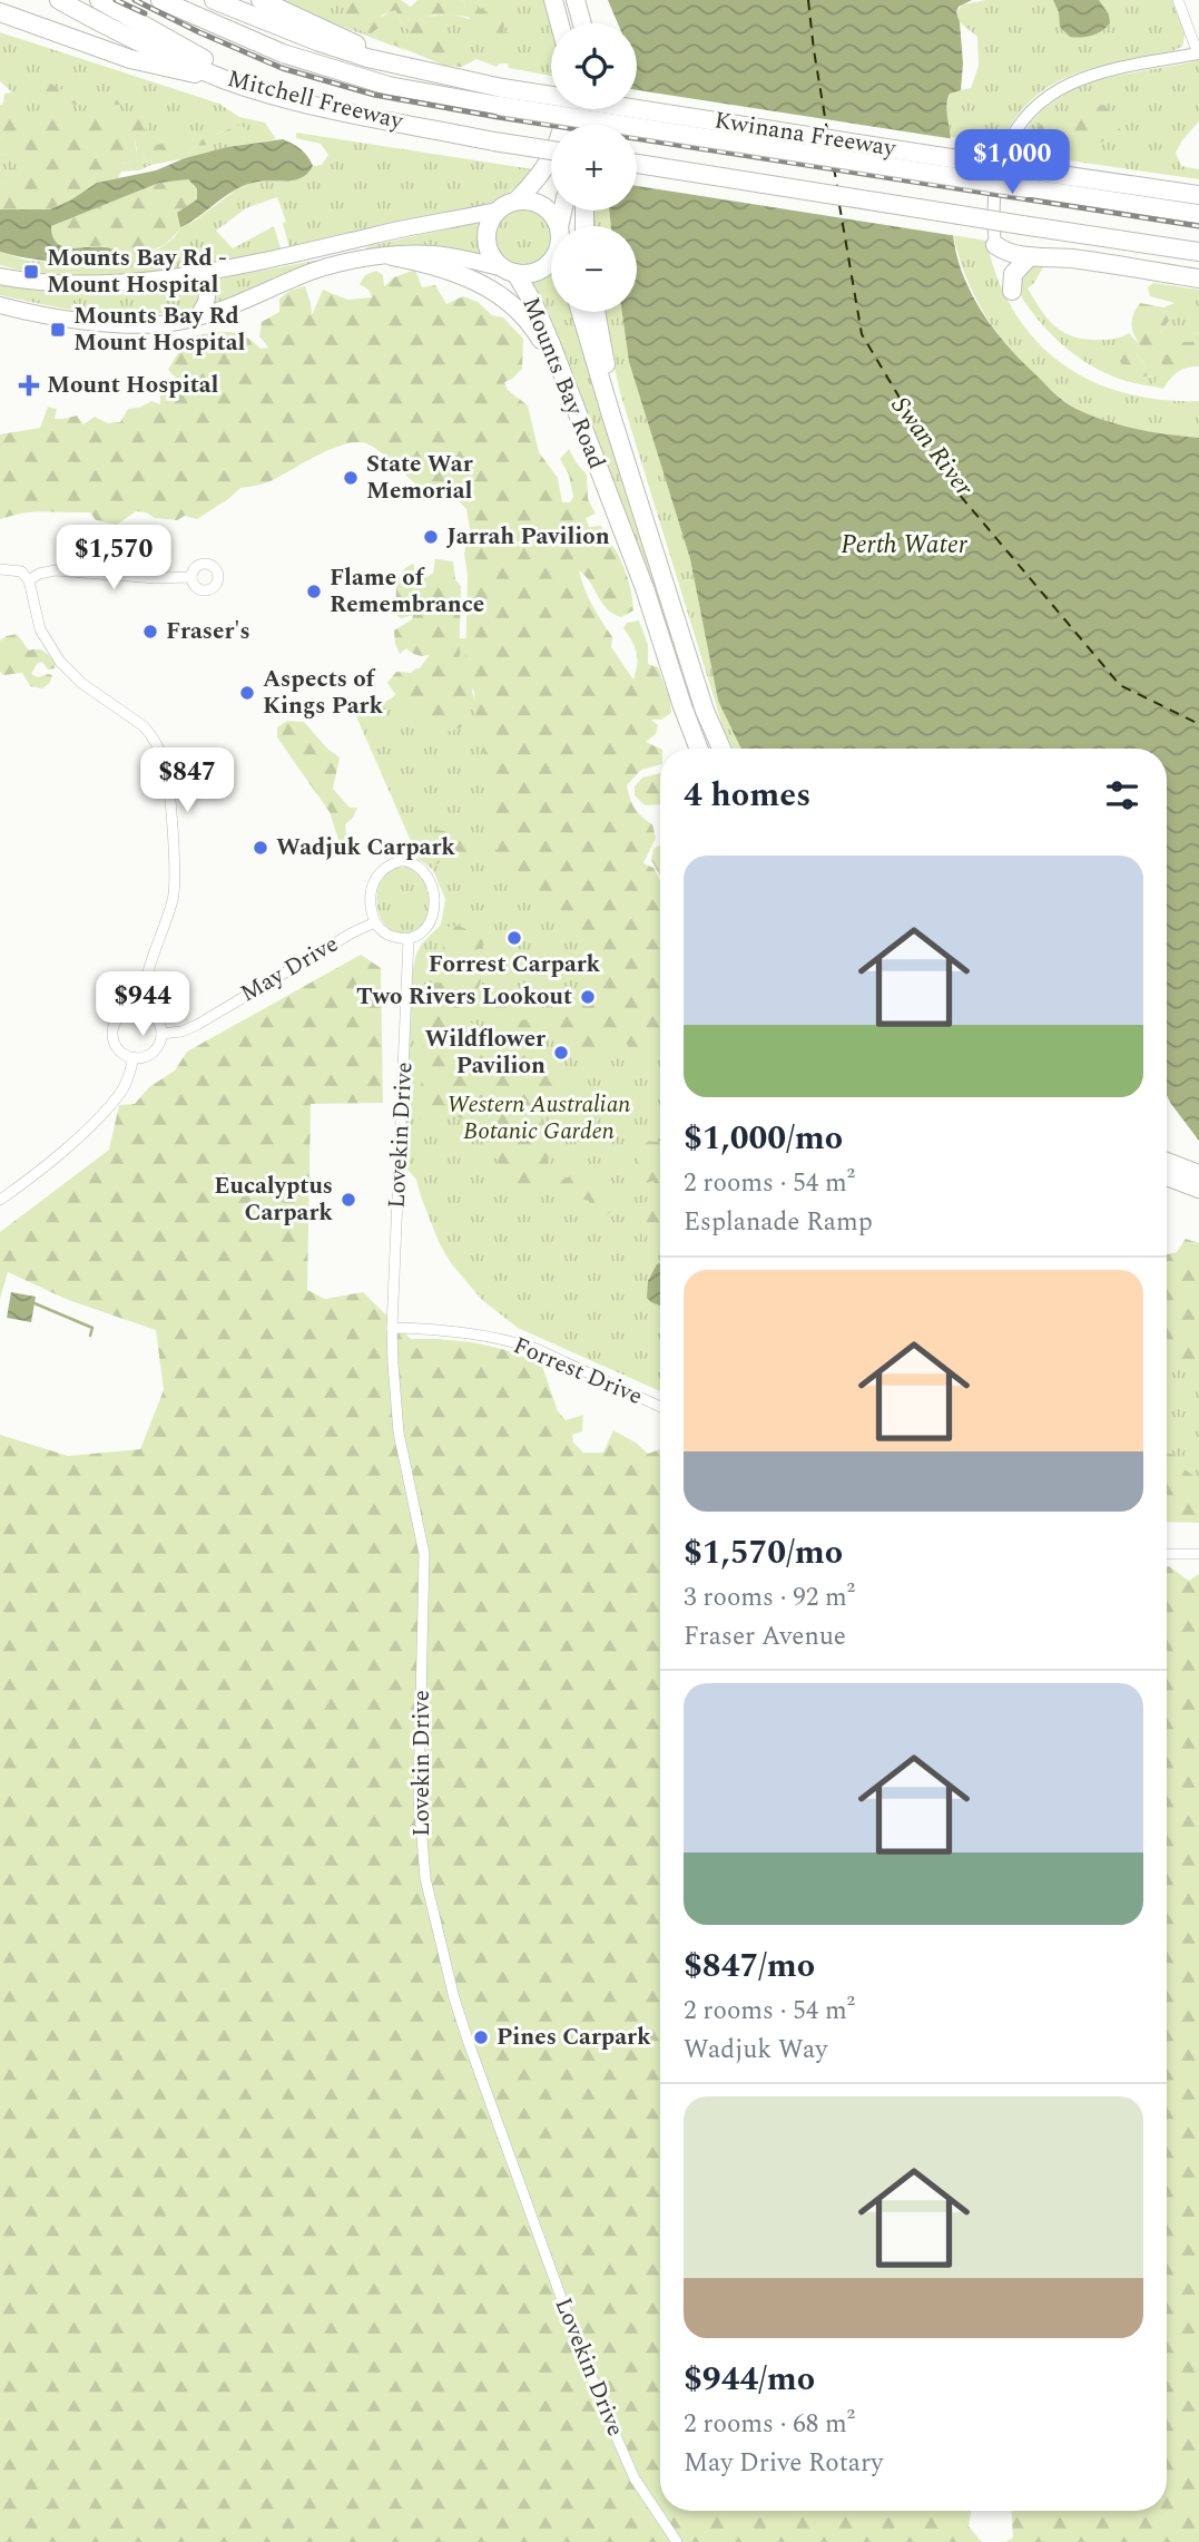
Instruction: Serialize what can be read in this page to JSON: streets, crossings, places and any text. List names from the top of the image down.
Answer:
{
  "streets": {
    "highway": ["Mitchell Freeway", "Kwinana Freeway", "Mounts Bay Road"],
    "street": ["May Drive", "Lovekin Drive", "Forrest Drive"]
  },
  "crossings": [
    ["May Drive", "Lovekin Drive"],
    ["Lovekin Drive", "Forrest Drive"]
  ],
  "water": ["Swan River", "Perth Water"],
  "parks": ["Western Australian Botanic Garden"],
  "places": {
    "transit": ["Mounts Bay Rd - Mount Hospital", "Mounts Bay Rd Mount Hospital"],
    "health": ["Mount Hospital"],
    "other": [
      "State War Memorial",
      "Jarrah Pavilion",
      "Flame of Remembrance",
      "Fraser's",
      "Aspects of Kings Park",
      "Wadjuk Carpark",
      "Forrest Carpark",
      "Two Rivers Lookout",
      "Wildflower Pavilion",
      "Eucalyptus Carpark",
      "Pines Carpark"
    ]
  },
  "page": {
    "map_buttons": ["+", "−"],
    "price": [
      "$1,000",
      "$1,570",
      "$847",
      "$944"
    ],
    "heading": "4 homes",
    "list": [
      {
        "name": "$1,000/mo",
        "note": "2 rooms · 54 m² · Esplanade Ramp"
      },
      {
        "name": "$1,570/mo",
        "note": "3 rooms · 92 m² · Fraser Avenue"
      },
      {
        "name": "$847/mo",
        "note": "2 rooms · 54 m² · Wadjuk Way"
      },
      {
        "name": "$944/mo",
        "note": "2 rooms · 68 m² · May Drive Rotary"
      }
    ]
  }
}
